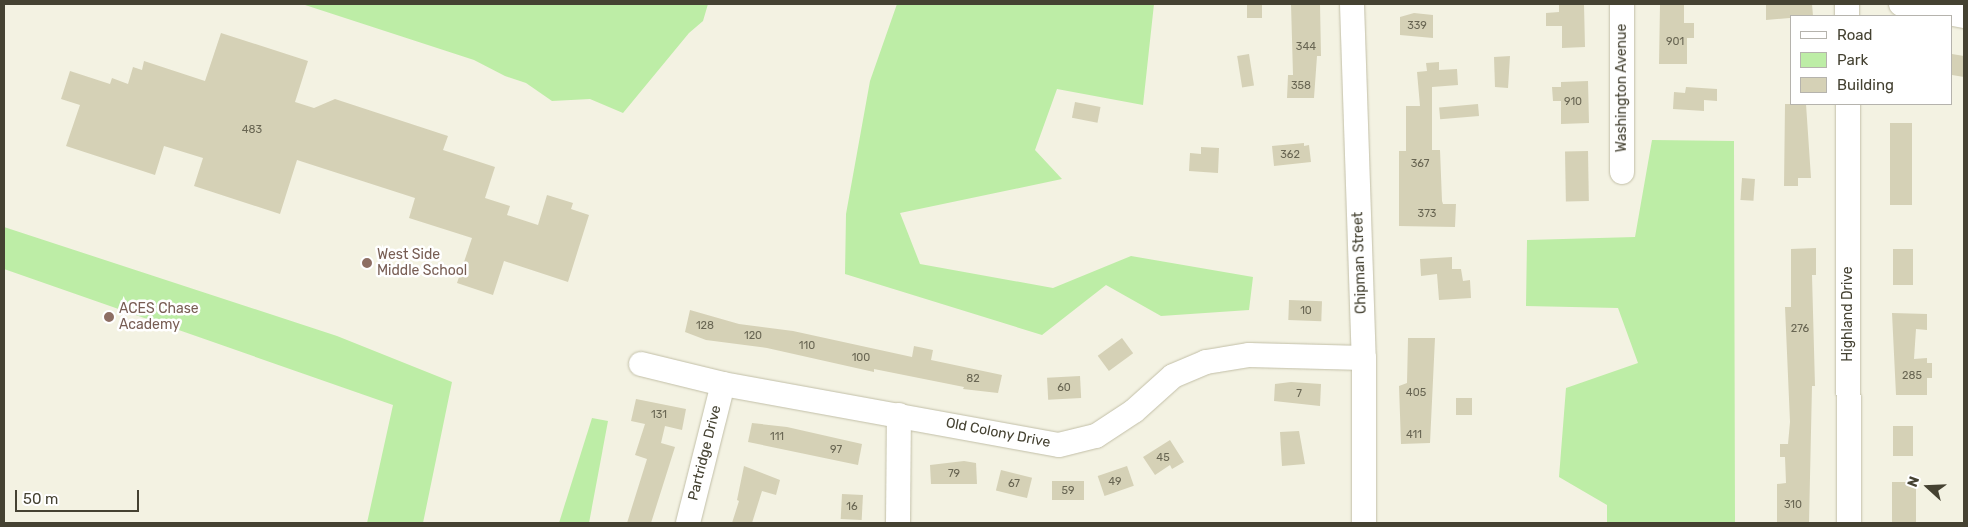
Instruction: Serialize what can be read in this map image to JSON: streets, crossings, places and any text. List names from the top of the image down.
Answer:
{
  "streets": {
    "street": [
      "Washington Avenue",
      "Chipman Street",
      "Highland Drive",
      "Old Colony Drive",
      "Partridge Drive"
    ]
  },
  "crossings": [
    ["Chipman Street", "Old Colony Drive"],
    ["Old Colony Drive", "Partridge Drive"]
  ],
  "places": ["West Side Middle School", "ACES Chase Academy"],
  "house_numbers": [
    "339",
    "901",
    "344",
    "358",
    "910",
    "483",
    "362",
    "367",
    "373",
    "10",
    "128",
    "276",
    "120",
    "110",
    "100",
    "285",
    "82",
    "60",
    "405",
    "7",
    "131",
    "411",
    "111",
    "97",
    "45",
    "79",
    "49",
    "67",
    "59",
    "310",
    "16"
  ],
  "legend": ["Road", "Park", "Building"],
  "scale_bar": "50 m",
  "north": "left"
}
